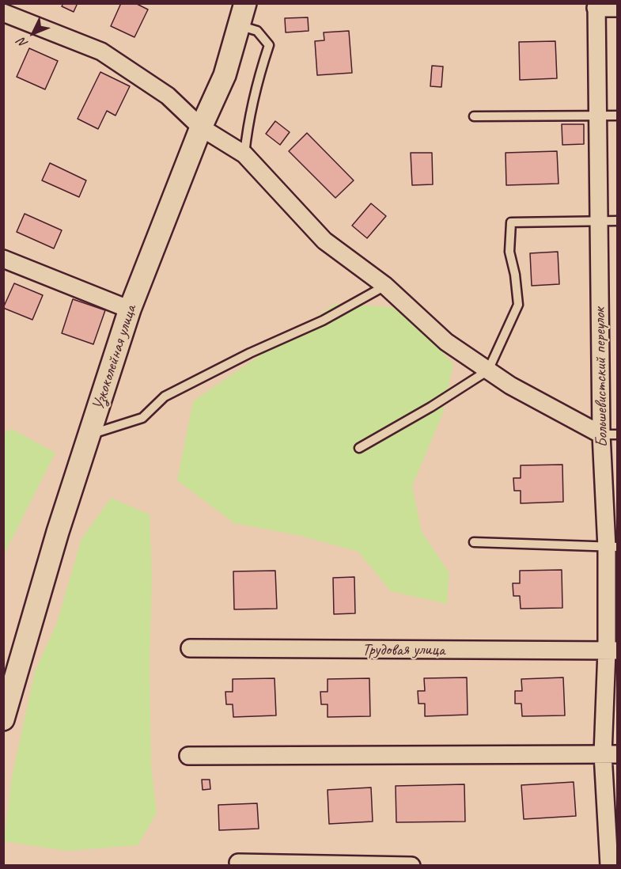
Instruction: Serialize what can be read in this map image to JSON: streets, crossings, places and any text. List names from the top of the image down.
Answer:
{
  "streets": {
    "street": ["Узкоколейная улица", "Большевистский переулок", "Трудовая улица"]
  },
  "crossings": [
    ["Большевистский переулок", "Трудовая улица"]
  ],
  "north": "bottom left"
}
